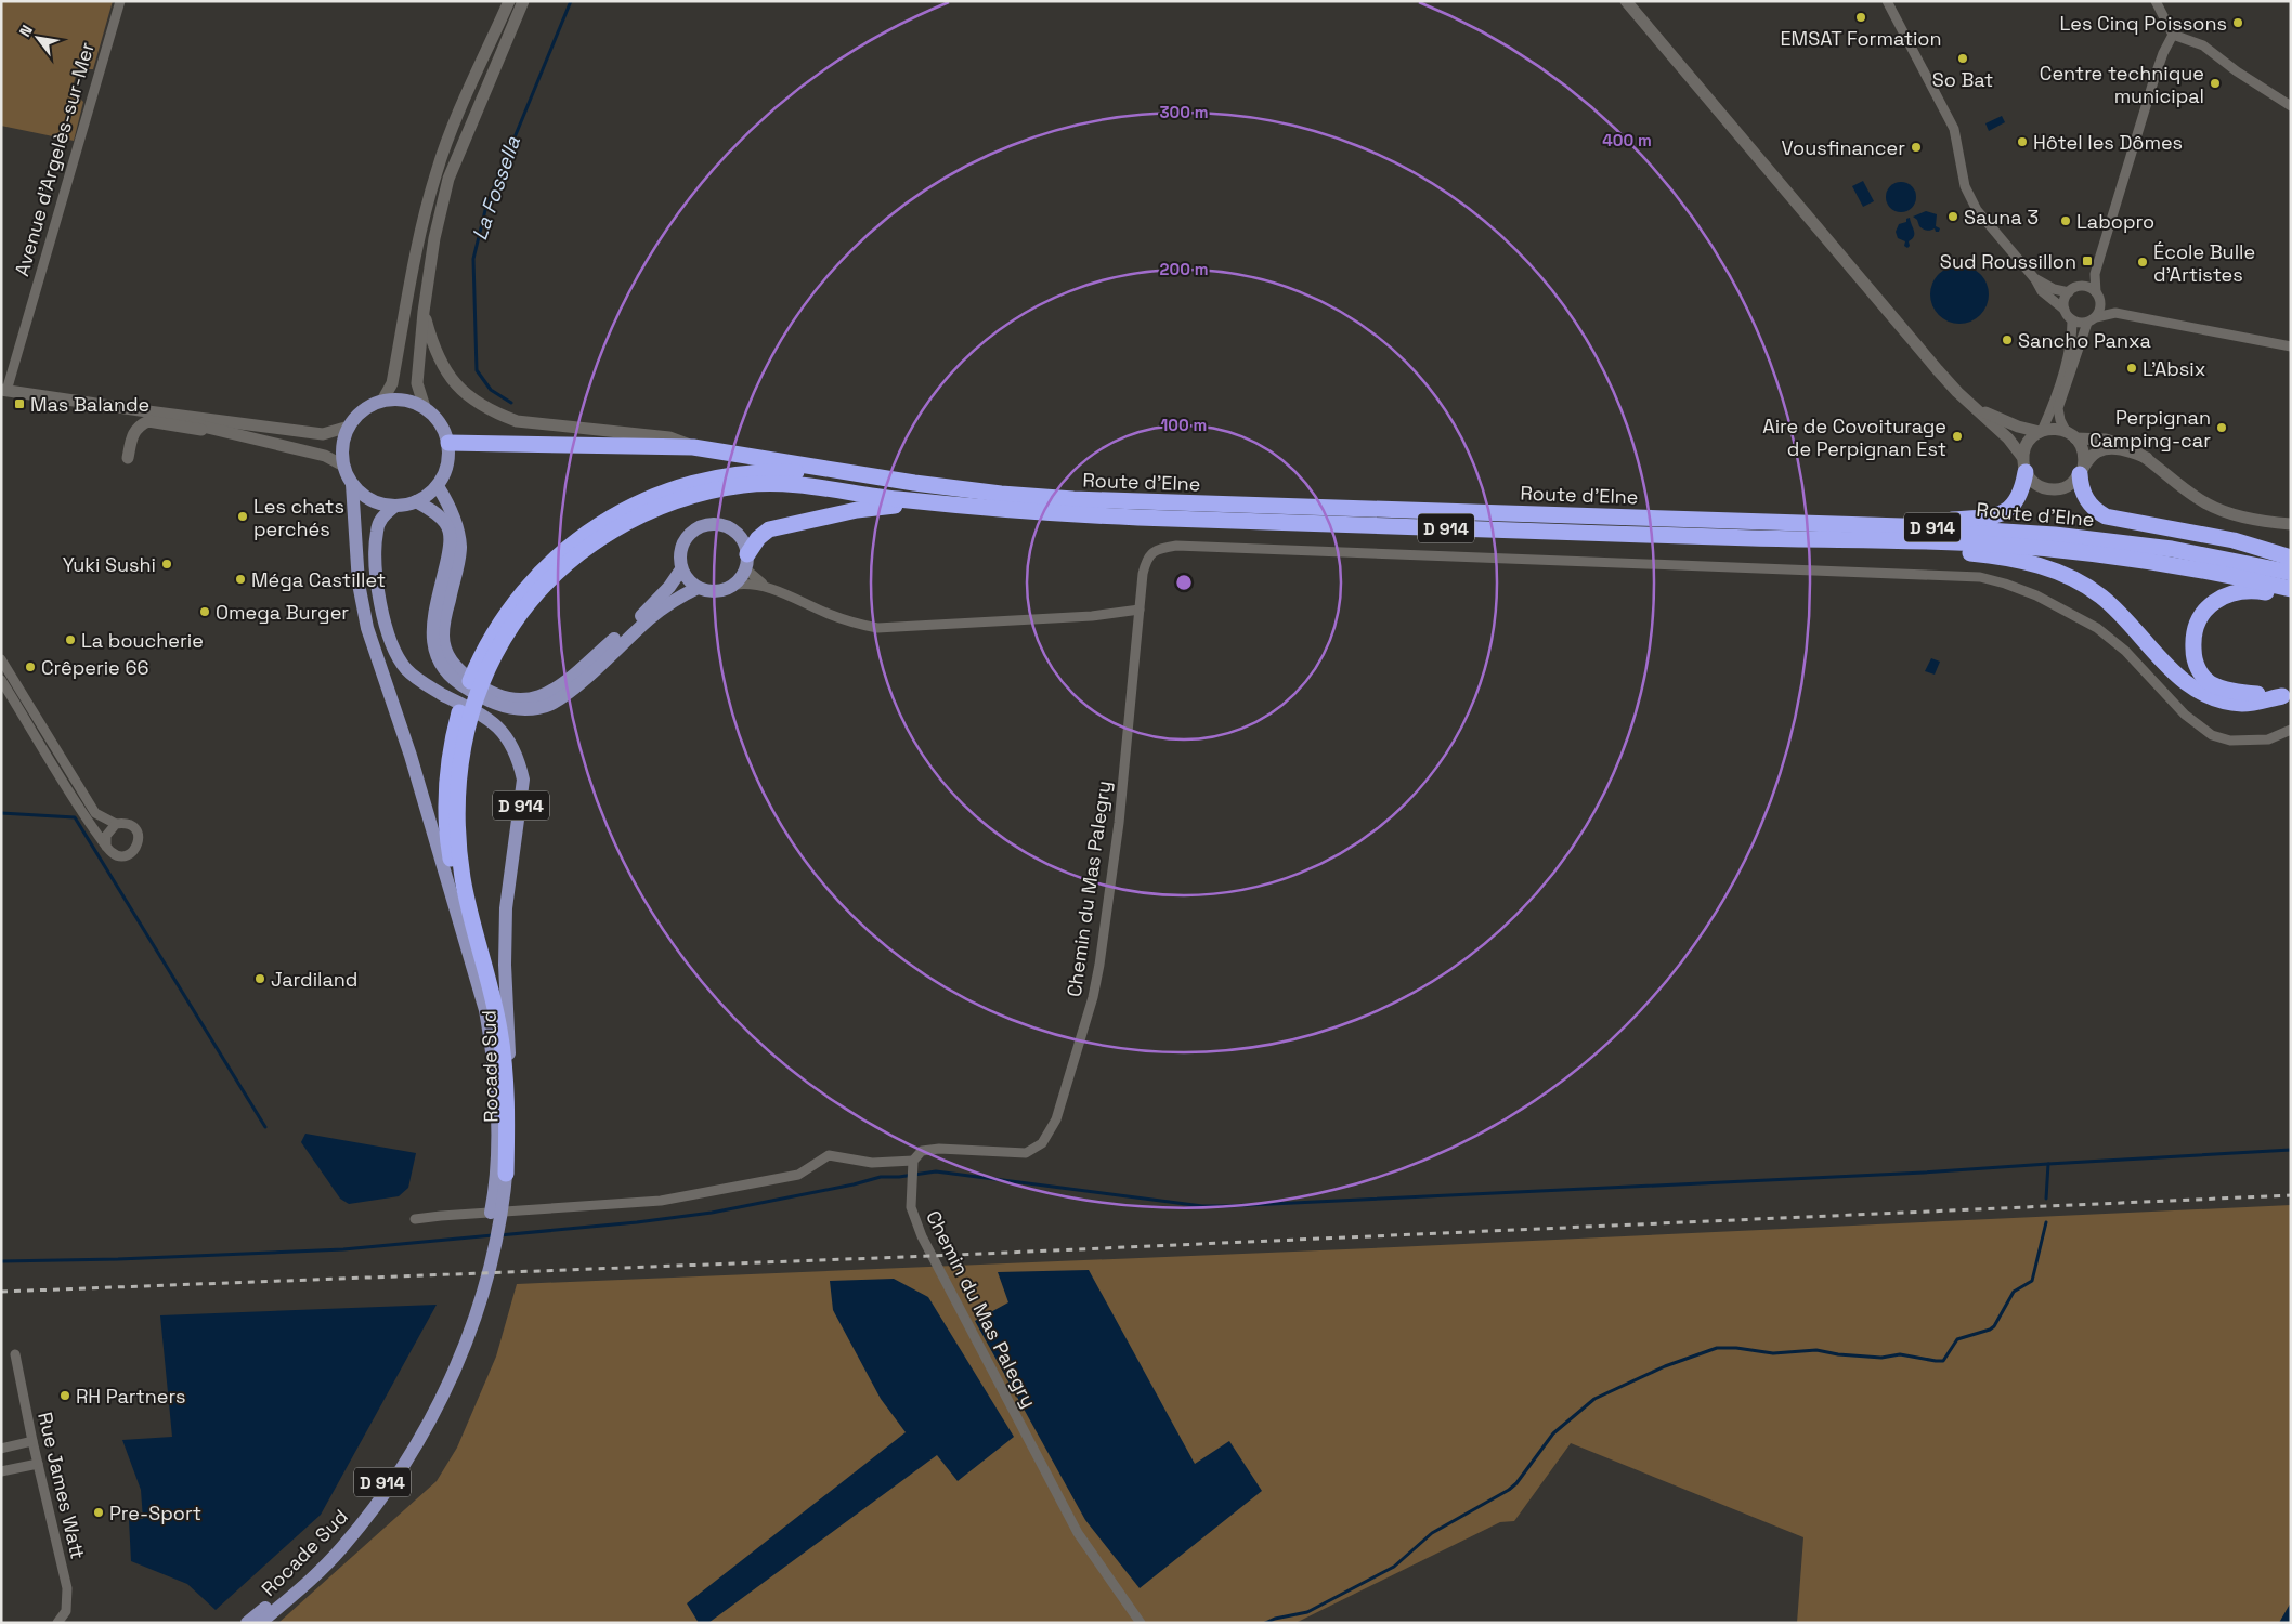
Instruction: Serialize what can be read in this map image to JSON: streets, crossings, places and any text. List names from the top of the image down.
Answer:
{
  "streets": {
    "highway": ["Route d'Elne", "D 914"],
    "main road": ["Avenue d'Argelès-sur-Mer", "Rocade Sud"],
    "street": ["Chemin du Mas Palegry", "Rue James Watt"]
  },
  "crossings": [
    ["Avenue d'Argelès-sur-Mer", "Rocade Sud"],
    ["Route d'Elne", "D 914"],
    ["D 914", "Rocade Sud"]
  ],
  "water": ["La Fossella"],
  "places": {
    "other": [
      "EMSAT Formation",
      "Les Cinq Poissons",
      "So Bat",
      "Centre technique municipal",
      "Hôtel les Dômes",
      "Vousfinancer",
      "Sauna 3",
      "Labopro",
      "École Bulle d'Artistes",
      "Sancho Panxa",
      "L'Absix",
      "Perpignan Camping-car",
      "Aire de Covoiturage de Perpignan Est",
      "Les chats perchés",
      "Yuki Sushi",
      "Méga Castillet",
      "Omega Burger",
      "La boucherie",
      "Crêperie 66",
      "Jardiland",
      "RH Partners",
      "Pre-Sport"
    ],
    "transit": ["Sud Roussillon", "Mas Balande"]
  },
  "north": "top left",
  "rings": [
    "300 m",
    "400 m",
    "200 m",
    "100 m"
  ]
}
